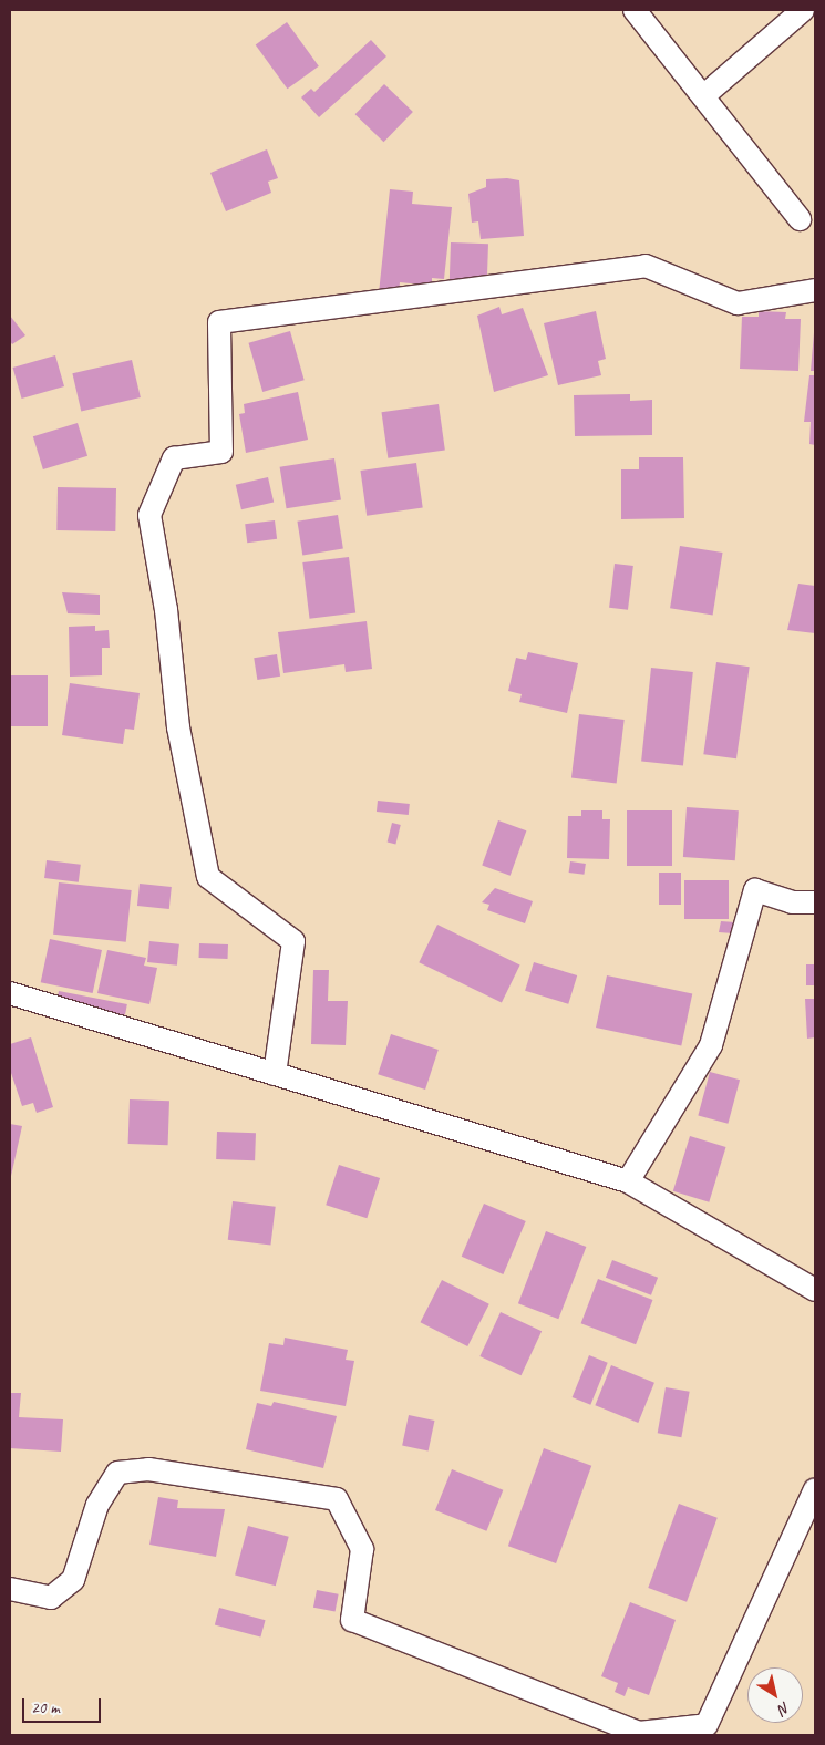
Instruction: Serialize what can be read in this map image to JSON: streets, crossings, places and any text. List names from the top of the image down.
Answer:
{
  "scale_bar": "20 m",
  "north": "bottom right"
}
